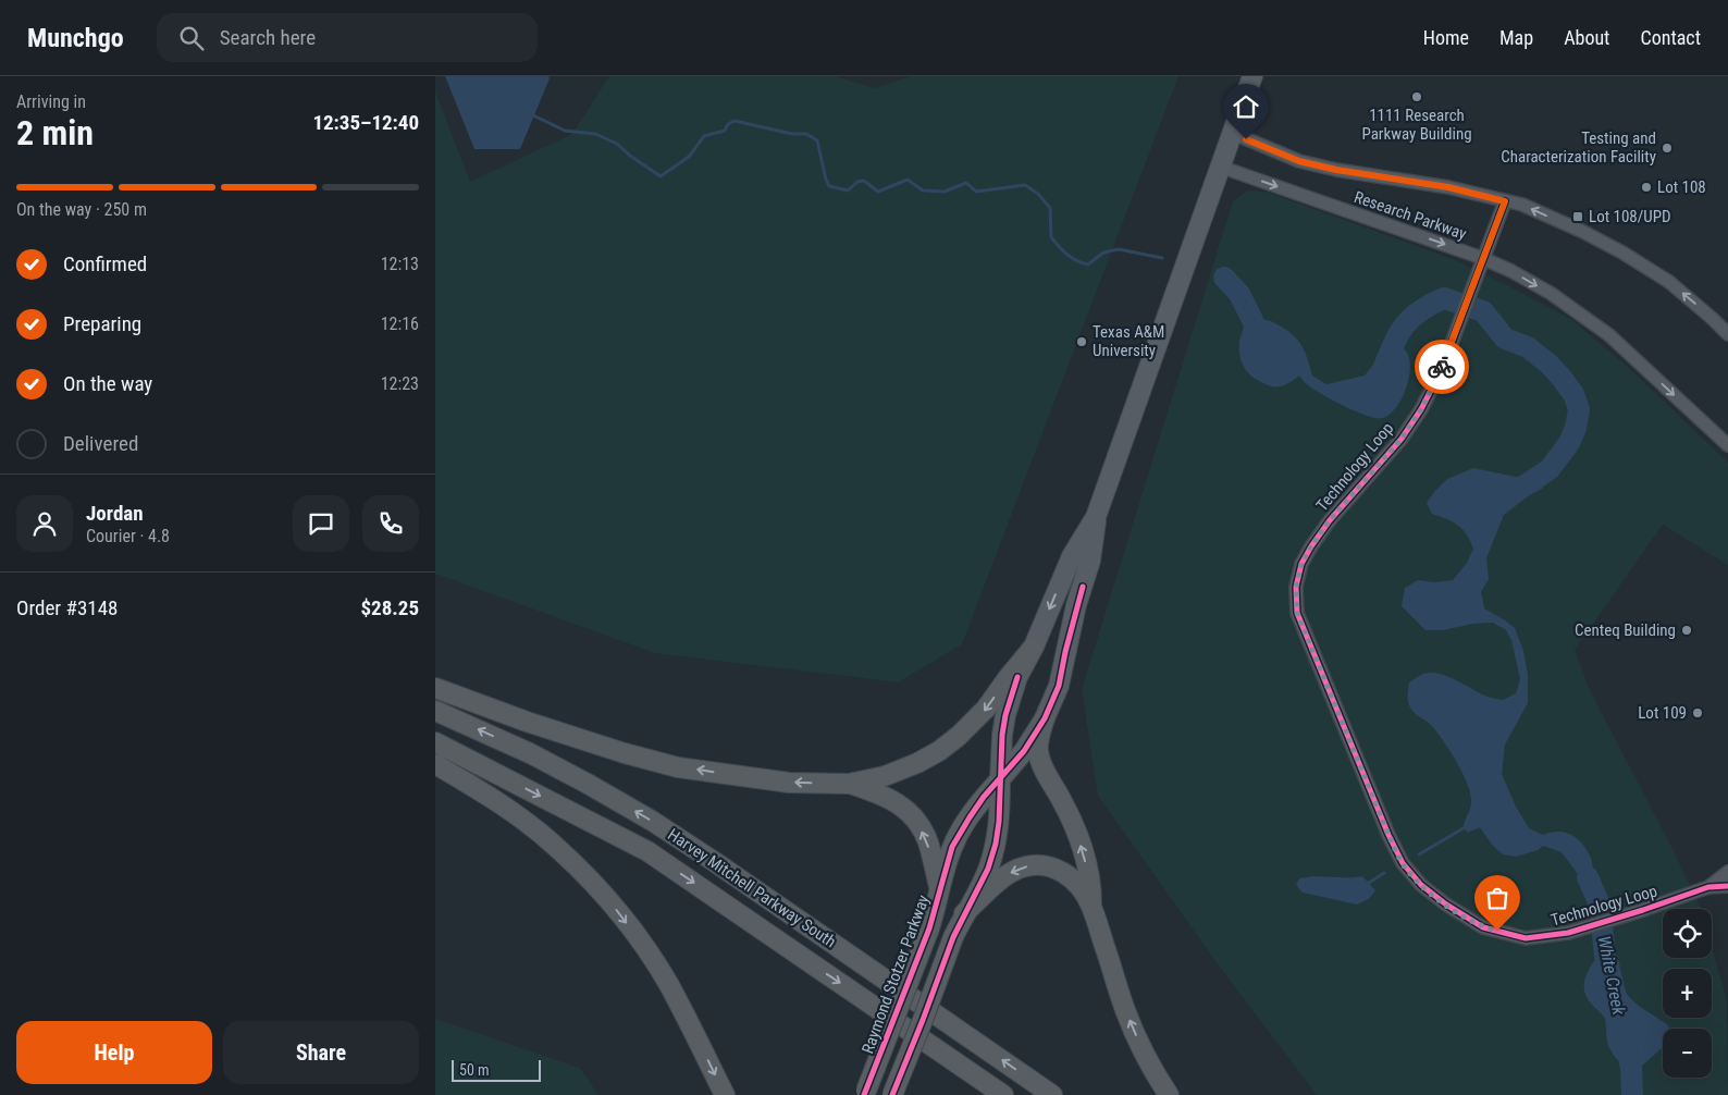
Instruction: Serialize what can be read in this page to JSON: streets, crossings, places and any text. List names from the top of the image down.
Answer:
{
  "streets": {
    "highway": ["Harvey Mitchell Parkway South", "Raymond Stotzer Parkway"],
    "street": ["Research Parkway", "Technology Loop"]
  },
  "crossings": [
    ["Research Parkway", "Technology Loop"],
    ["Research Parkway", "Raymond Stotzer Parkway"]
  ],
  "water": ["White Creek"],
  "places": {
    "other": [
      "1111 Research Parkway Building",
      "Testing and Characterization Facility",
      "Lot 108",
      "Texas A&M University",
      "Centeq Building",
      "Lot 109"
    ],
    "transit": ["Lot 108/UPD"]
  },
  "scale_bar": "50 m",
  "page": {
    "header": "Munchgo",
    "search": "Search here",
    "nav": [
      "Home",
      "Map",
      "About",
      "Contact"
    ],
    "heading": ["2 min", "Arriving in", "12:35–12:40"],
    "panel": [
      "Jordan",
      "Courier · 4.8",
      "Order #3148",
      "$28.25"
    ],
    "bar": "On the way · 250 m",
    "list": [
      ["Confirmed", "12:13"],
      ["Preparing", "12:16"],
      ["On the way", "12:23"],
      "Delivered"
    ],
    "map_buttons": ["+", "−"],
    "buttons": ["Help", "Share"],
    "scale": "50 m"
  }
}
